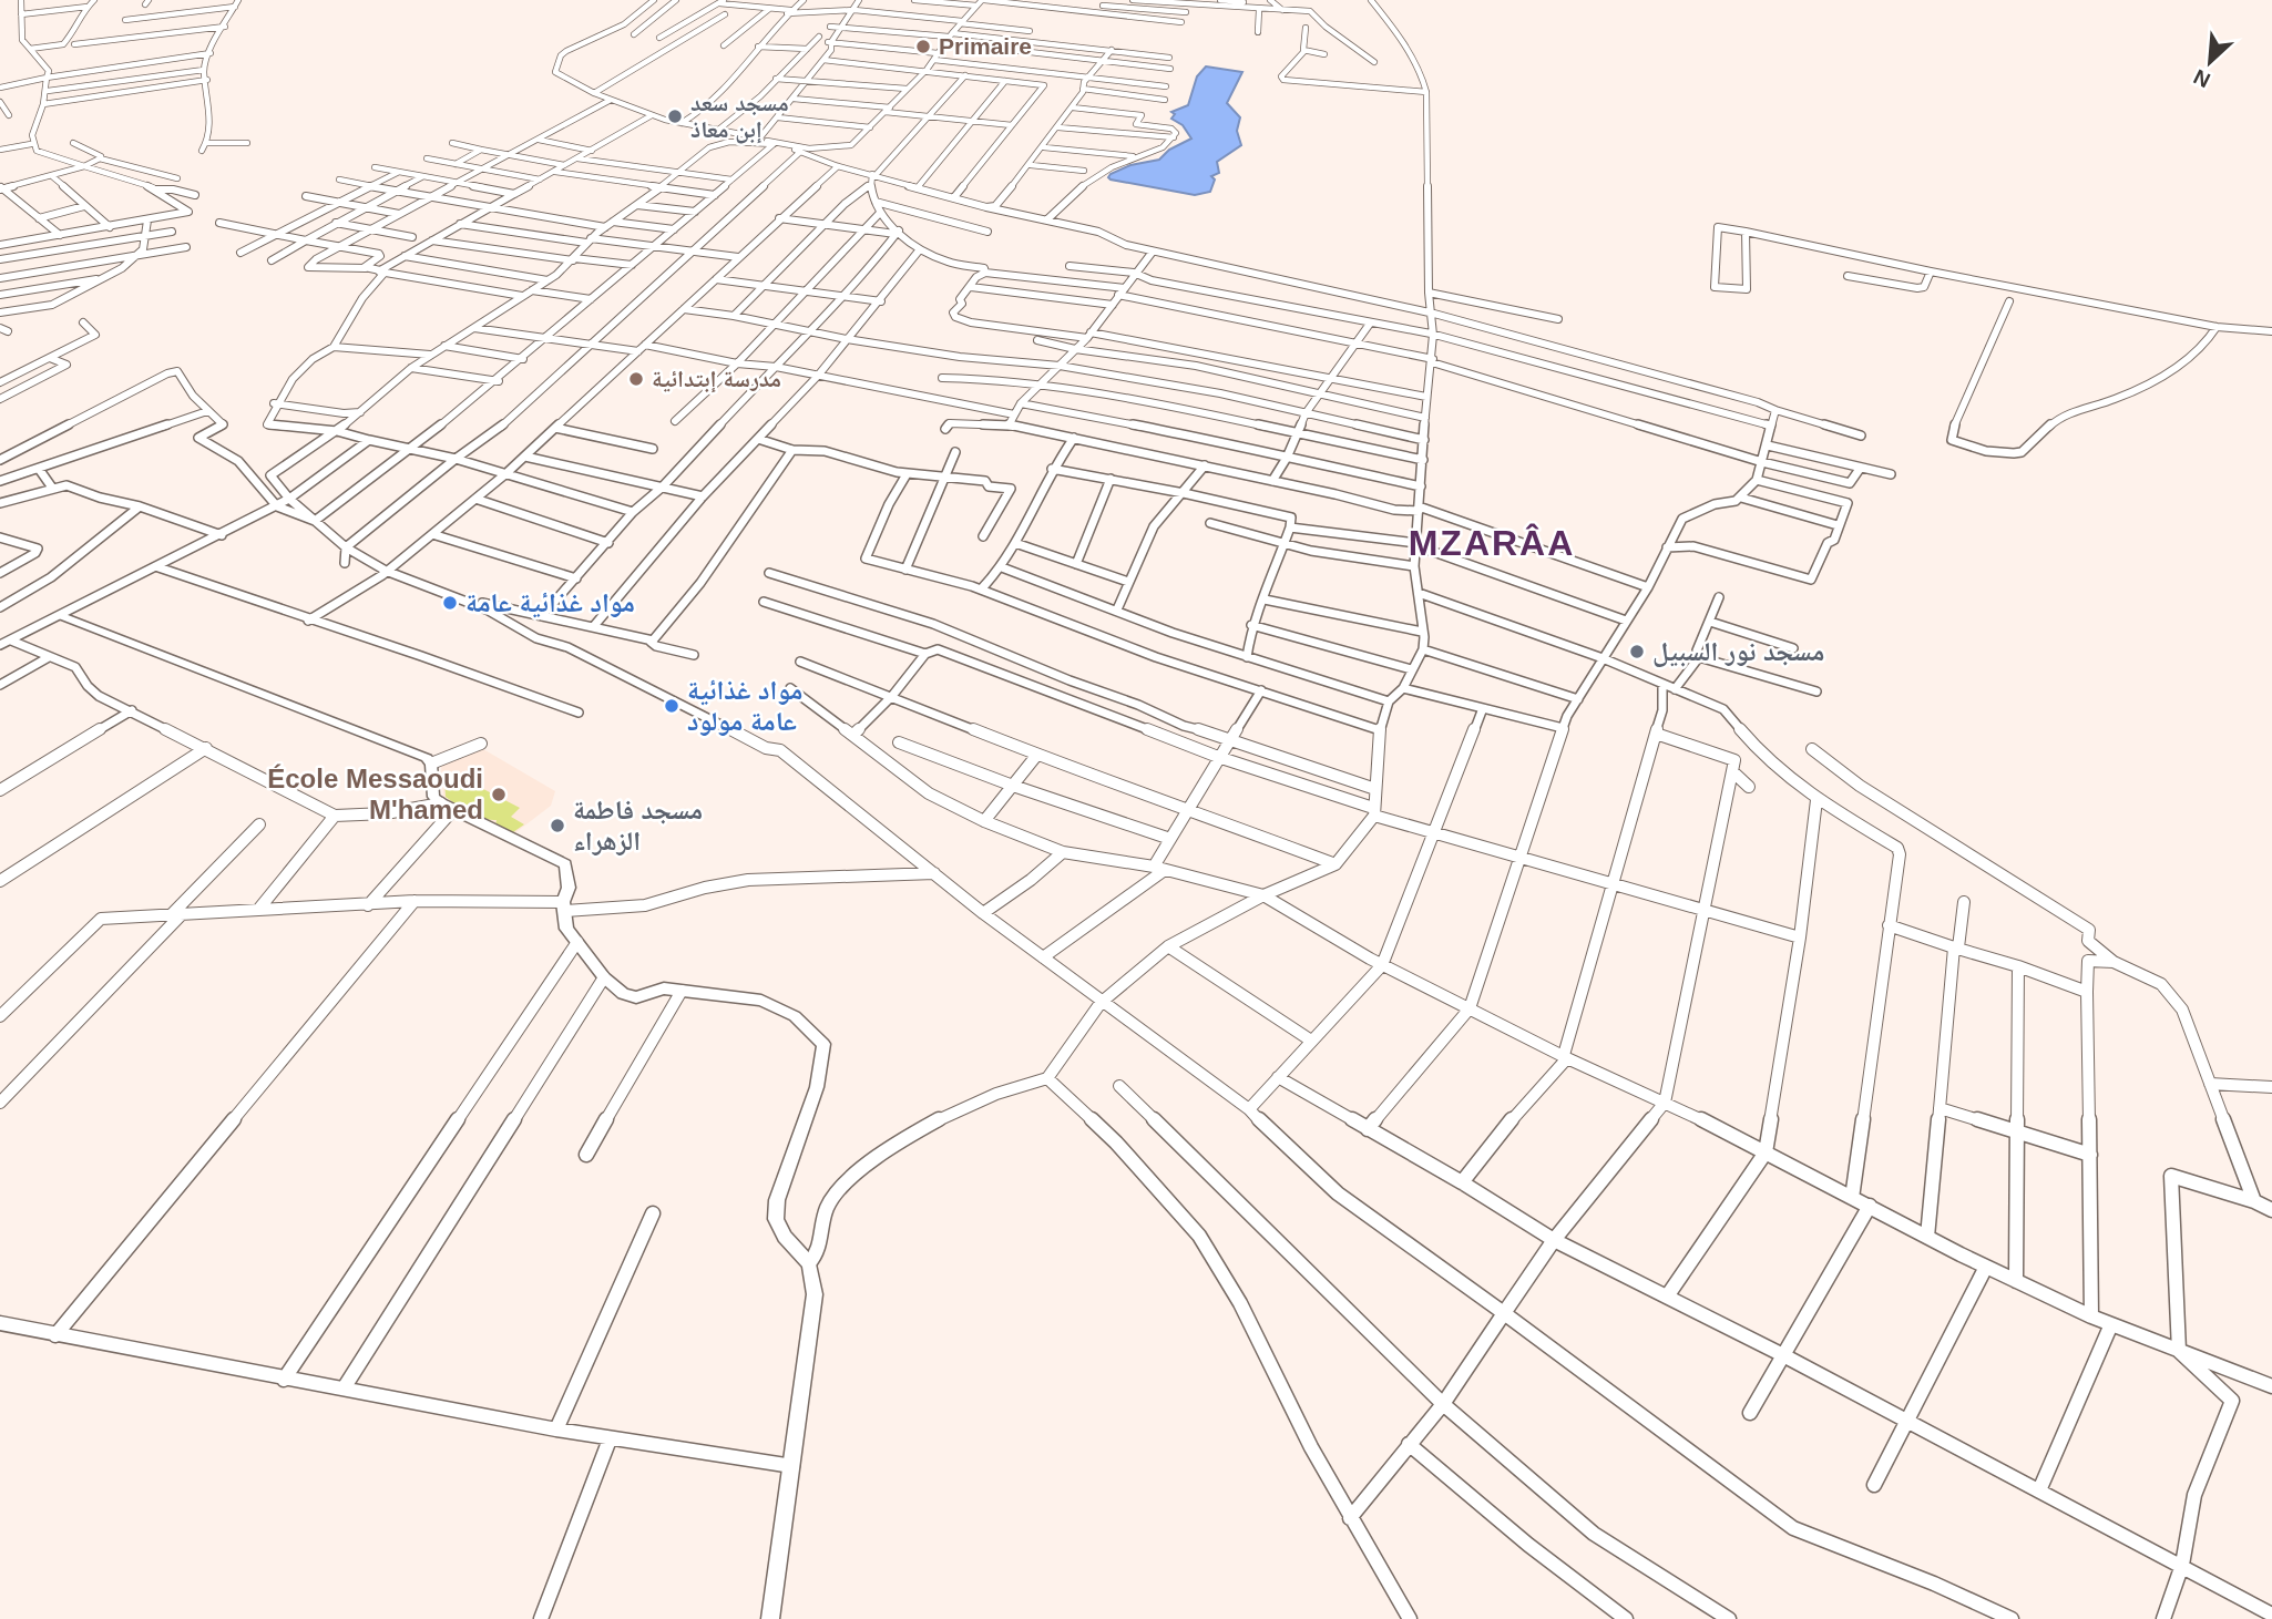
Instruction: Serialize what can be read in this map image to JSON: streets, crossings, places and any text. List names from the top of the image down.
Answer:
{
  "districts": ["MZARÂA"],
  "places": [
    "Primaire",
    "مسجد سعد إبن معاذ",
    "مدرسة إبتدائية",
    "مواد غذائية عامة",
    "مسجد نور السبيل",
    "مواد غذائية عامة مولود",
    "École Messaoudi M'hamed",
    "مسجد فاطمة الزهراء"
  ],
  "north": "bottom left"
}
